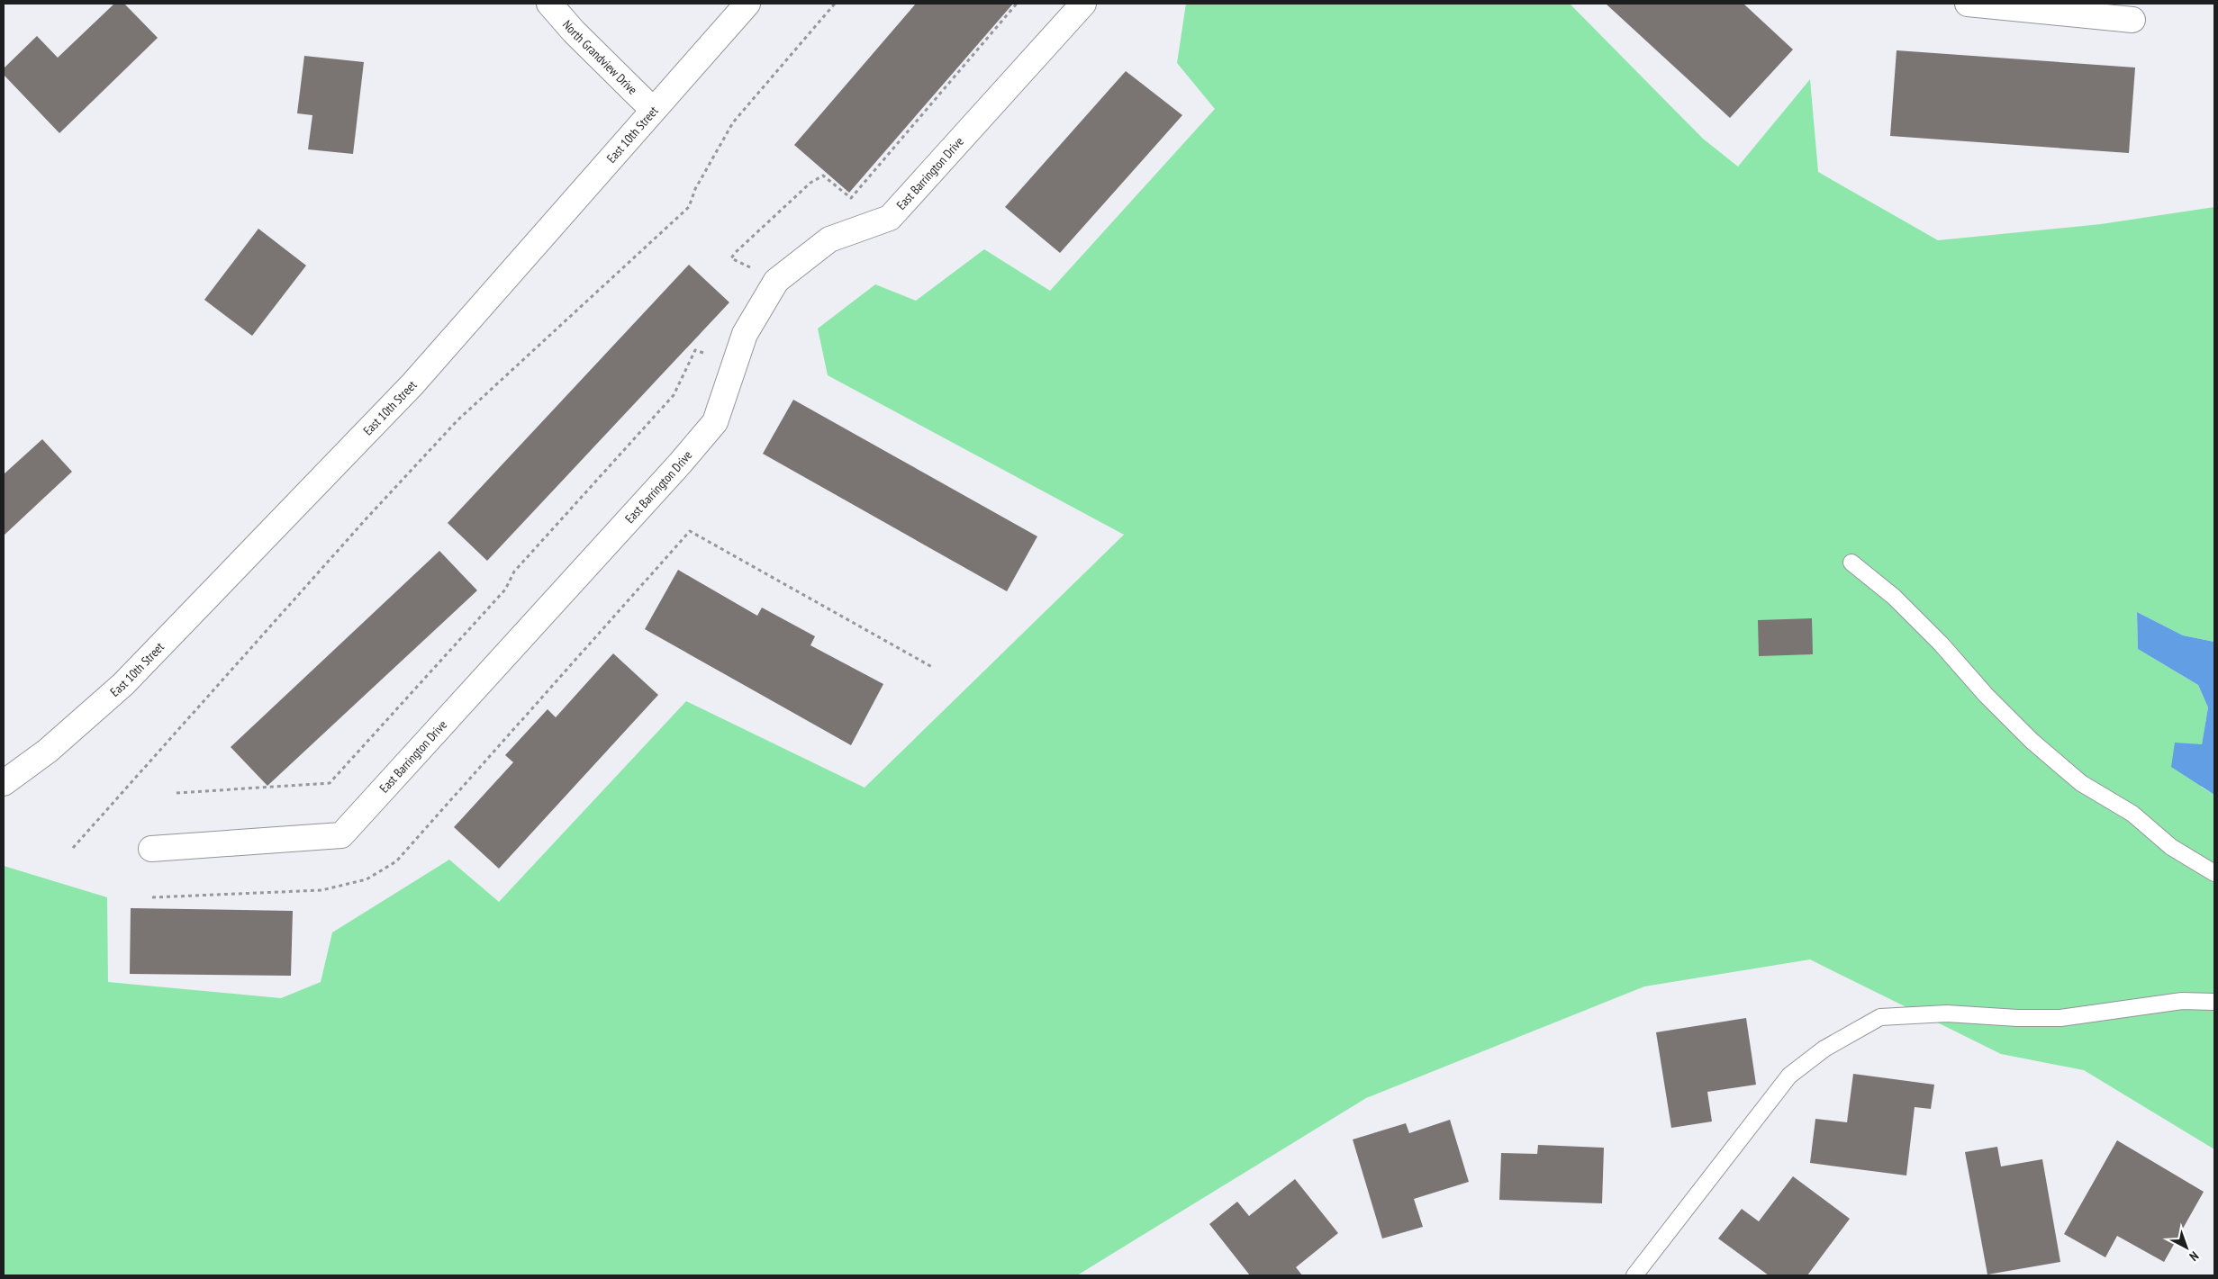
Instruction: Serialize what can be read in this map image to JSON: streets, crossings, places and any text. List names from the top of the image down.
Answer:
{
  "streets": {
    "street": ["North Grandview Drive", "East 10th Street", "East Barrington Drive"]
  },
  "crossings": [
    ["North Grandview Drive", "East 10th Street"]
  ],
  "north": "bottom right"
}
